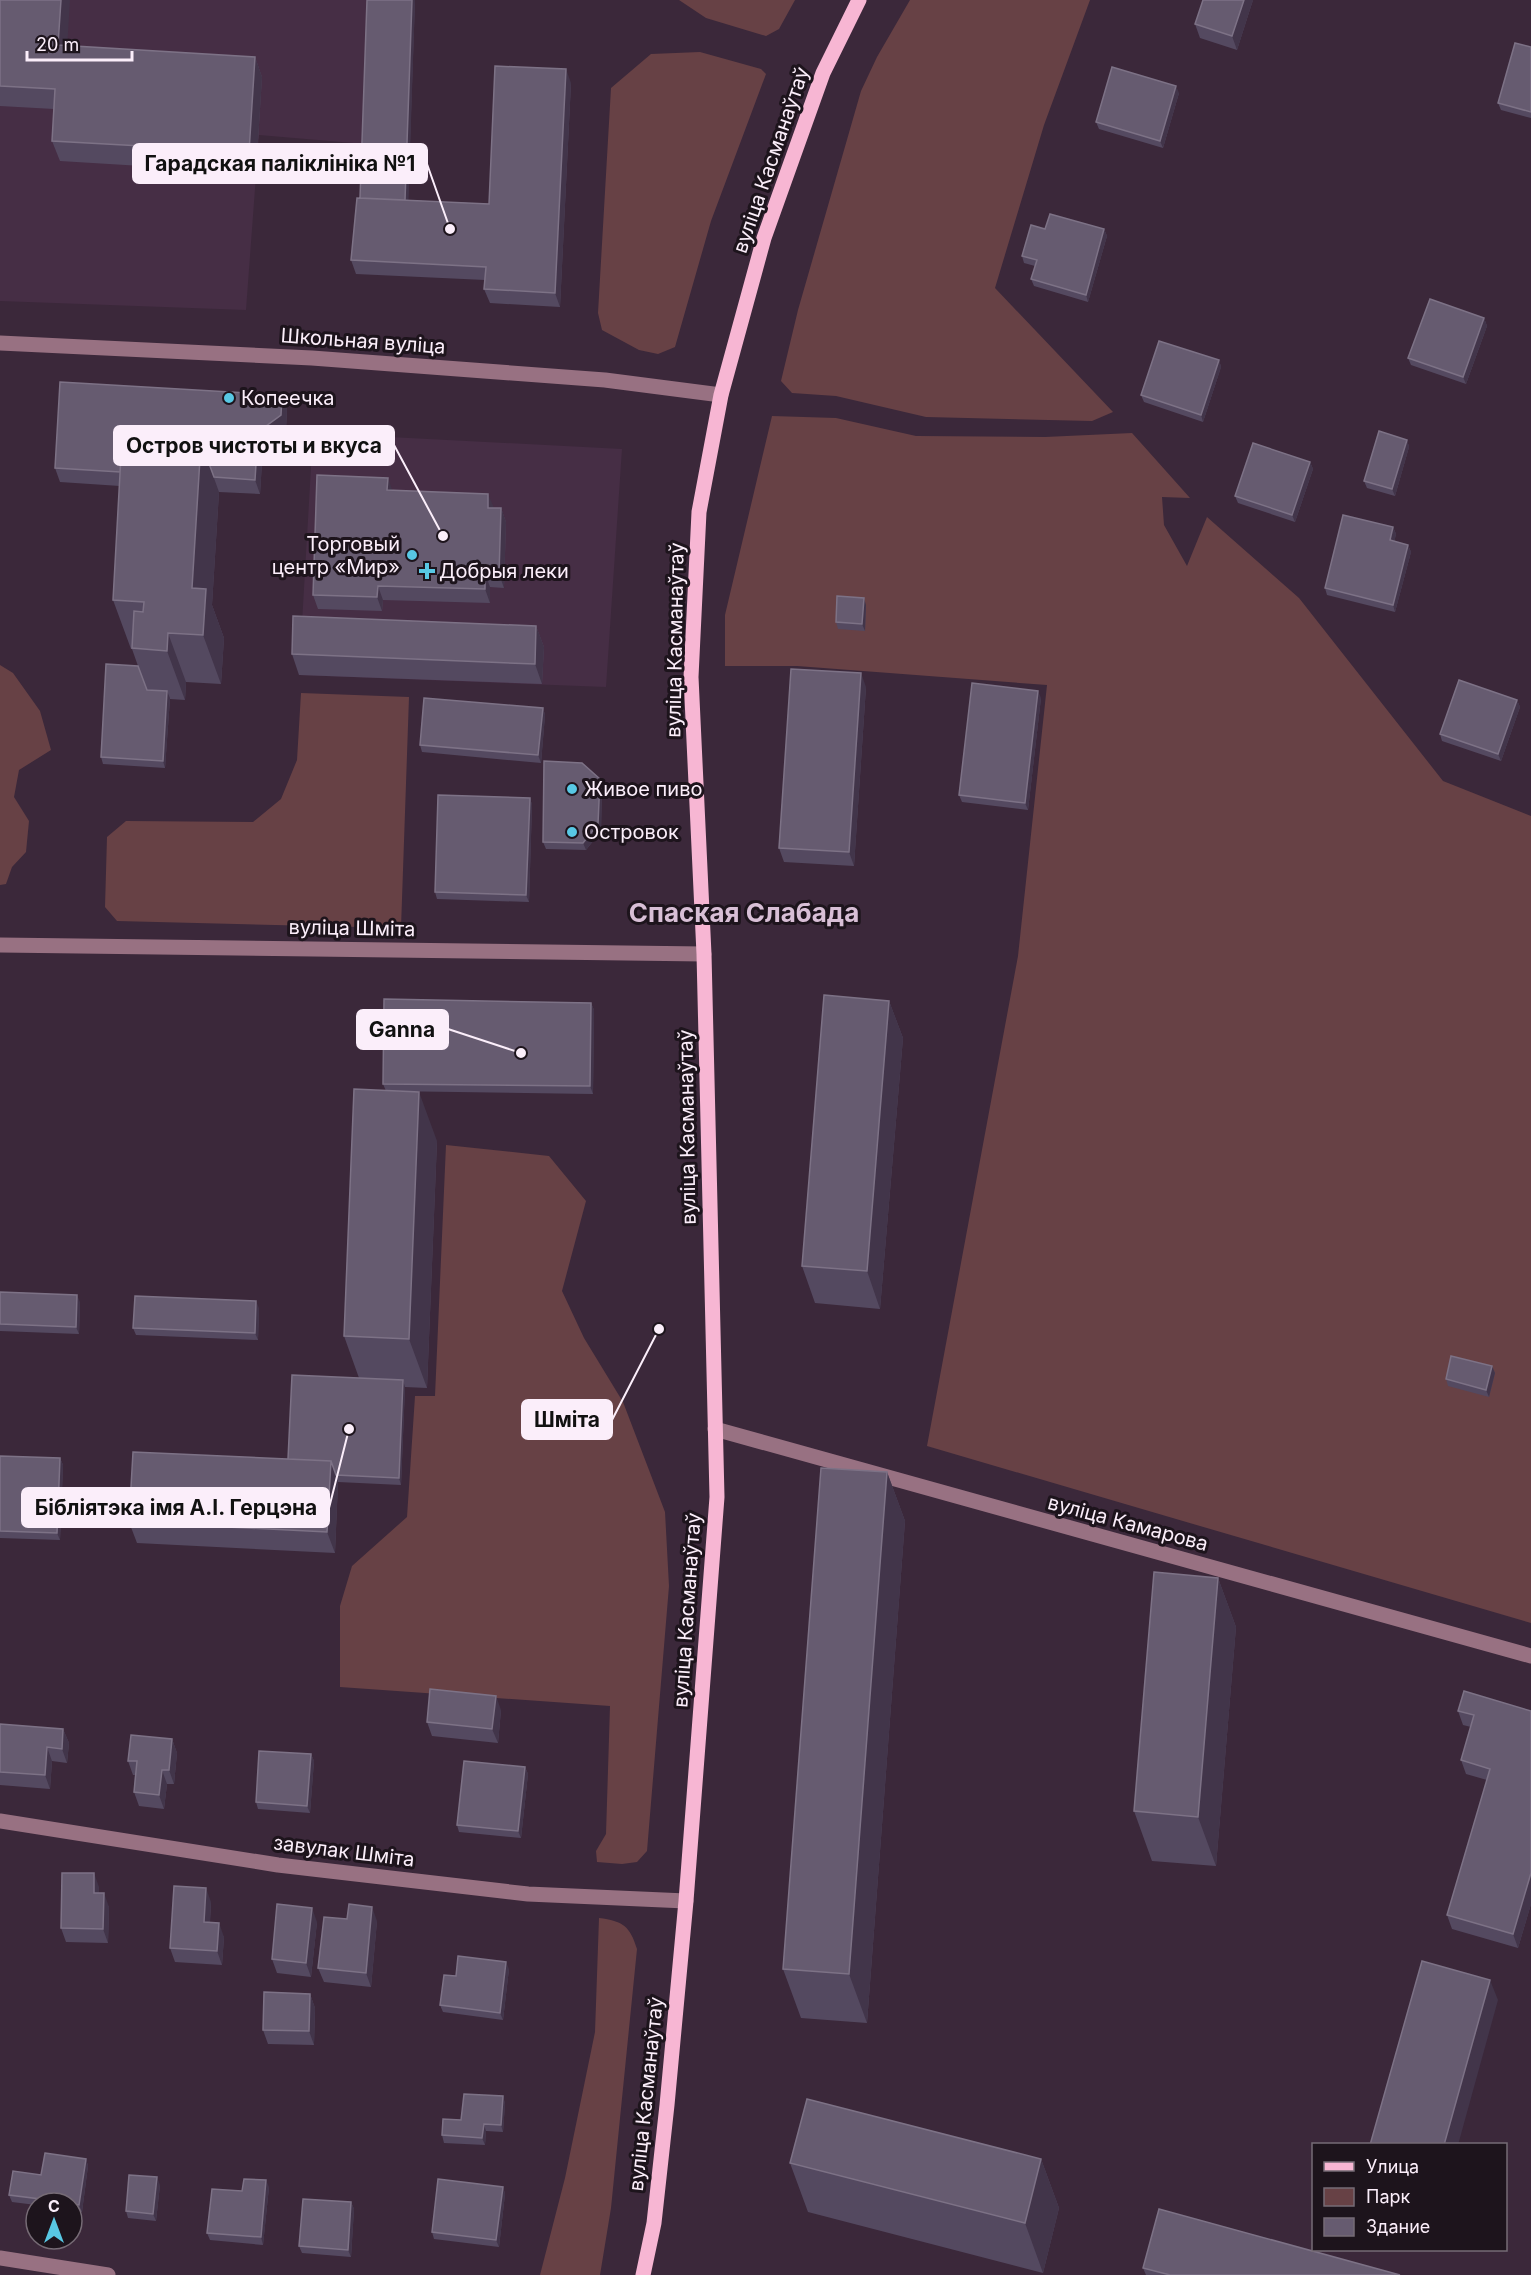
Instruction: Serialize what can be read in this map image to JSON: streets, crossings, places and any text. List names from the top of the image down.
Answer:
{
  "streets": {
    "main road": ["вуліца Касманаўтаў"],
    "street": [
      "Школьная вуліца",
      "вуліца Шміта",
      "вуліца Камарова",
      "завулак Шміта"
    ]
  },
  "crossings": [
    ["вуліца Касманаўтаў", "Школьная вуліца"],
    ["вуліца Касманаўтаў", "вуліца Шміта"],
    ["вуліца Касманаўтаў", "вуліца Камарова"],
    ["вуліца Касманаўтаў", "завулак Шміта"]
  ],
  "districts": ["Спаская Слабада"],
  "places": {
    "other": [
      "Гарадская паліклініка №1",
      "Копеечка",
      "Остров чистоты и вкуса",
      "Торговый центр «Мир»",
      "Живое пиво",
      "Островок",
      "Ganna",
      "Шміта",
      "Бібліятэка імя А.І. Герцэна"
    ],
    "health": ["Добрыя леки"]
  },
  "legend": ["Улица", "Парк", "Здание"],
  "scale_bar": "20 m",
  "north": "top"
}
